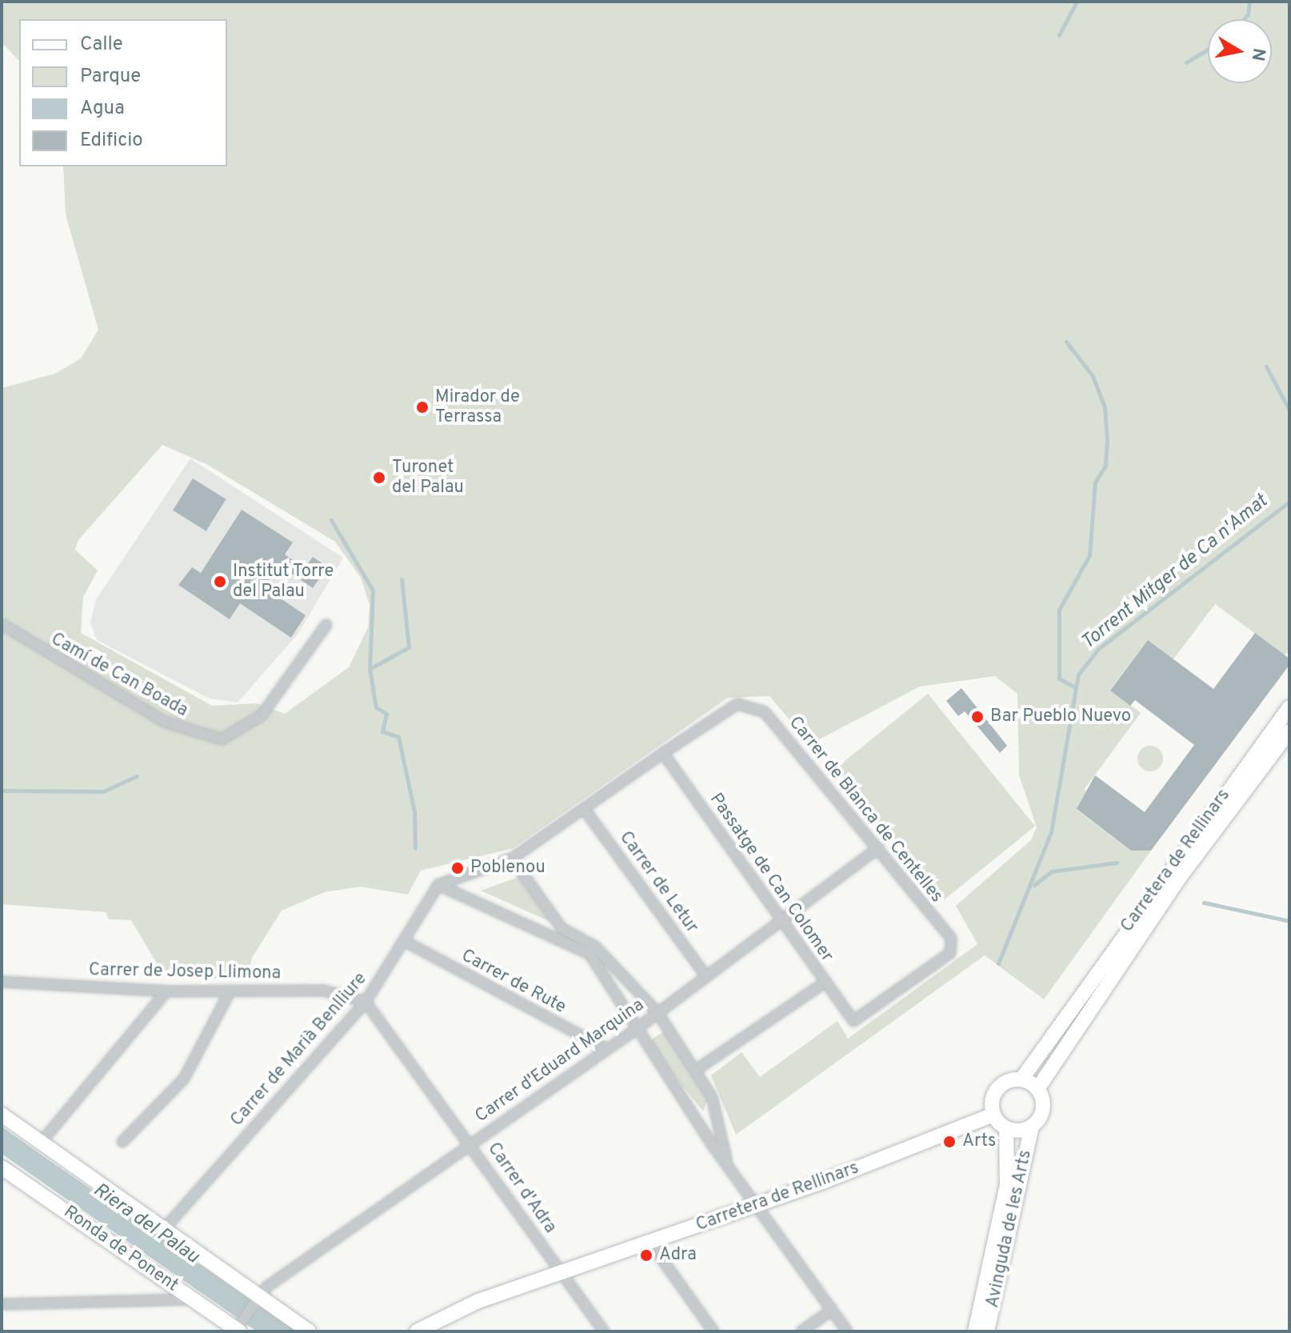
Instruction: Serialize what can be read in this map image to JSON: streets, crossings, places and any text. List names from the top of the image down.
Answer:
{
  "streets": {
    "street": [
      "Camí de Can Boada",
      "Carrer de Blanca de Centelles",
      "Carretera de Rellinars",
      "Passatge de Can Colomer",
      "Carrer de Letur",
      "Carrer de Josep Llimona",
      "Carrer de Rute",
      "Carrer de Marià Benlliure",
      "Carrer d'Eduard Marquina",
      "Carrer d'Adra",
      "Avinguda de les Arts",
      "Ronda de Ponent"
    ]
  },
  "crossings": [
    ["Carrer de Blanca de Centelles", "Passatge de Can Colomer"],
    ["Carrer de Blanca de Centelles", "Carrer d'Eduard Marquina"],
    ["Carretera de Rellinars", "Carrer d'Adra"],
    ["Carretera de Rellinars", "Avinguda de les Arts"],
    ["Passatge de Can Colomer", "Carrer d'Eduard Marquina"],
    ["Carrer de Letur", "Carrer d'Eduard Marquina"],
    ["Carrer de Josep Llimona", "Carrer de Marià Benlliure"],
    ["Carrer de Josep Llimona", "Carrer d'Adra"],
    ["Carrer de Rute", "Carrer de Marià Benlliure"],
    ["Carrer de Rute", "Carrer d'Eduard Marquina"],
    ["Carrer de Marià Benlliure", "Carrer d'Adra"],
    ["Carrer d'Eduard Marquina", "Carrer d'Adra"],
    ["Carrer d'Eduard Marquina", "Ronda de Ponent"]
  ],
  "water": ["Torrent Mitger de Ca n'Amat", "Riera del Palau"],
  "places": [
    "Mirador de Terrassa",
    "Turonet del Palau",
    "Institut Torre del Palau",
    "Bar Pueblo Nuevo",
    "Poblenou",
    "Arts",
    "Adra"
  ],
  "legend": [
    "Calle",
    "Parque",
    "Agua",
    "Edificio"
  ],
  "north": "right"
}
